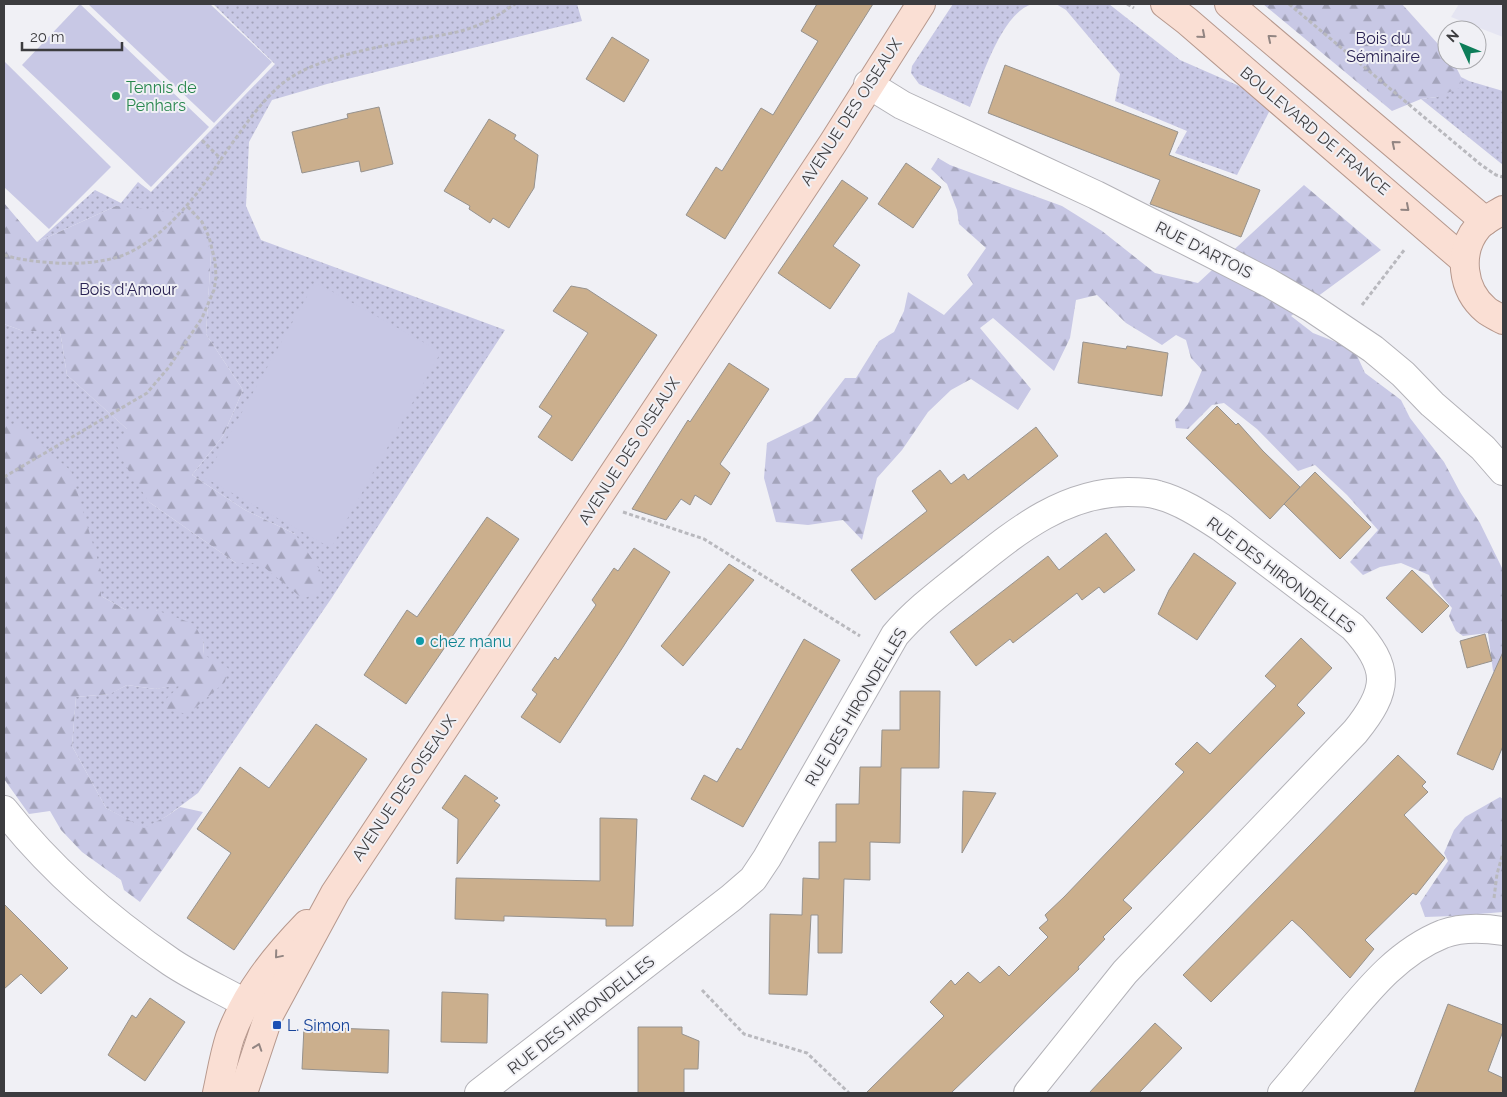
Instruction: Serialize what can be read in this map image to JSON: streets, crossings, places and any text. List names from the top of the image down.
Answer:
{
  "streets": {
    "main road": ["AVENUE DES OISEAUX", "BOULEVARD DE FRANCE"],
    "street": ["RUE D'ARTOIS", "RUE DES HIRONDELLES"]
  },
  "crossings": [
    ["AVENUE DES OISEAUX", "RUE D'ARTOIS"]
  ],
  "parks": ["Bois du Séminaire", "Bois d'Amour"],
  "places": {
    "other": ["Tennis de Penhars", "chez manu"],
    "transit": ["L. Simon"]
  },
  "scale_bar": "20 m",
  "north": "top left"
}
